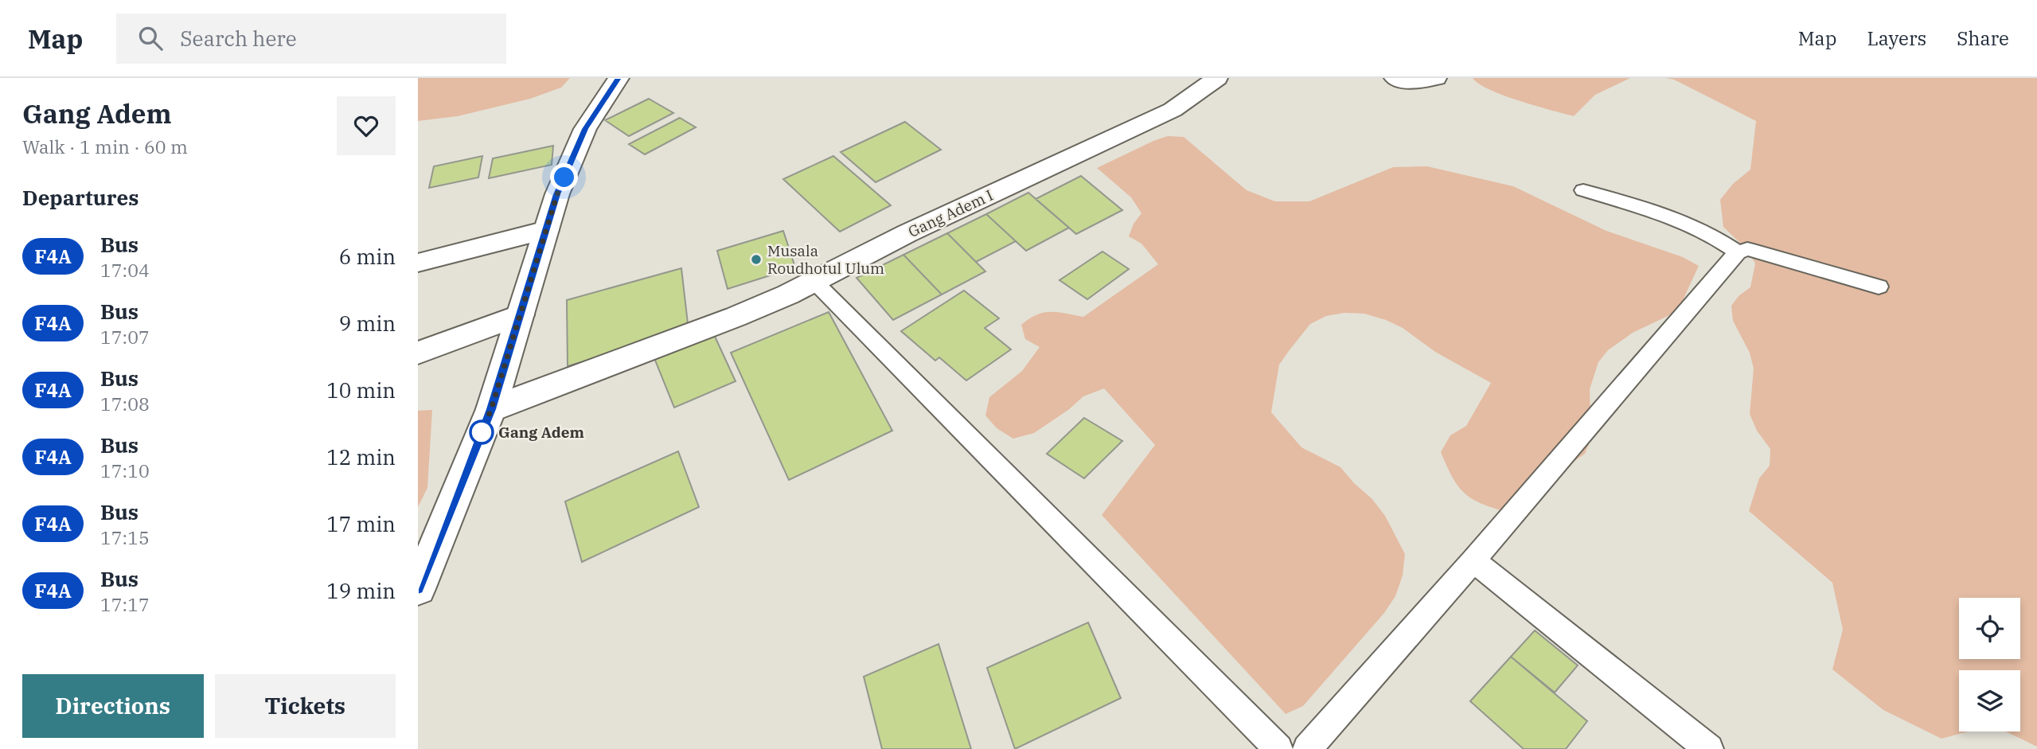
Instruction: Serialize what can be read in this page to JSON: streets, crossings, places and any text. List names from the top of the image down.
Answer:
{
  "streets": {
    "street": ["Gang Adem I"]
  },
  "places": ["Musala Roudhotul Ulum", "Gang Adem"],
  "lines": ["bus line F4A"],
  "page": {
    "header": "Map",
    "search": "Search here",
    "nav": ["Map", "Layers", "Share"],
    "heading": [
      ["Gang Adem", "Walk · 1 min · 60 m"],
      "Departures"
    ],
    "list": [
      {
        "mark": "F4A",
        "name": "Bus",
        "note": "17:04",
        "value": "6 min"
      },
      {
        "mark": "F4A",
        "name": "Bus",
        "note": "17:07",
        "value": "9 min"
      },
      {
        "mark": "F4A",
        "name": "Bus",
        "note": "17:08",
        "value": "10 min"
      },
      {
        "mark": "F4A",
        "name": "Bus",
        "note": "17:10",
        "value": "12 min"
      },
      {
        "mark": "F4A",
        "name": "Bus",
        "note": "17:15",
        "value": "17 min"
      },
      {
        "mark": "F4A",
        "name": "Bus",
        "note": "17:17",
        "value": "19 min"
      }
    ],
    "buttons": ["Directions", "Tickets"]
  }
}
